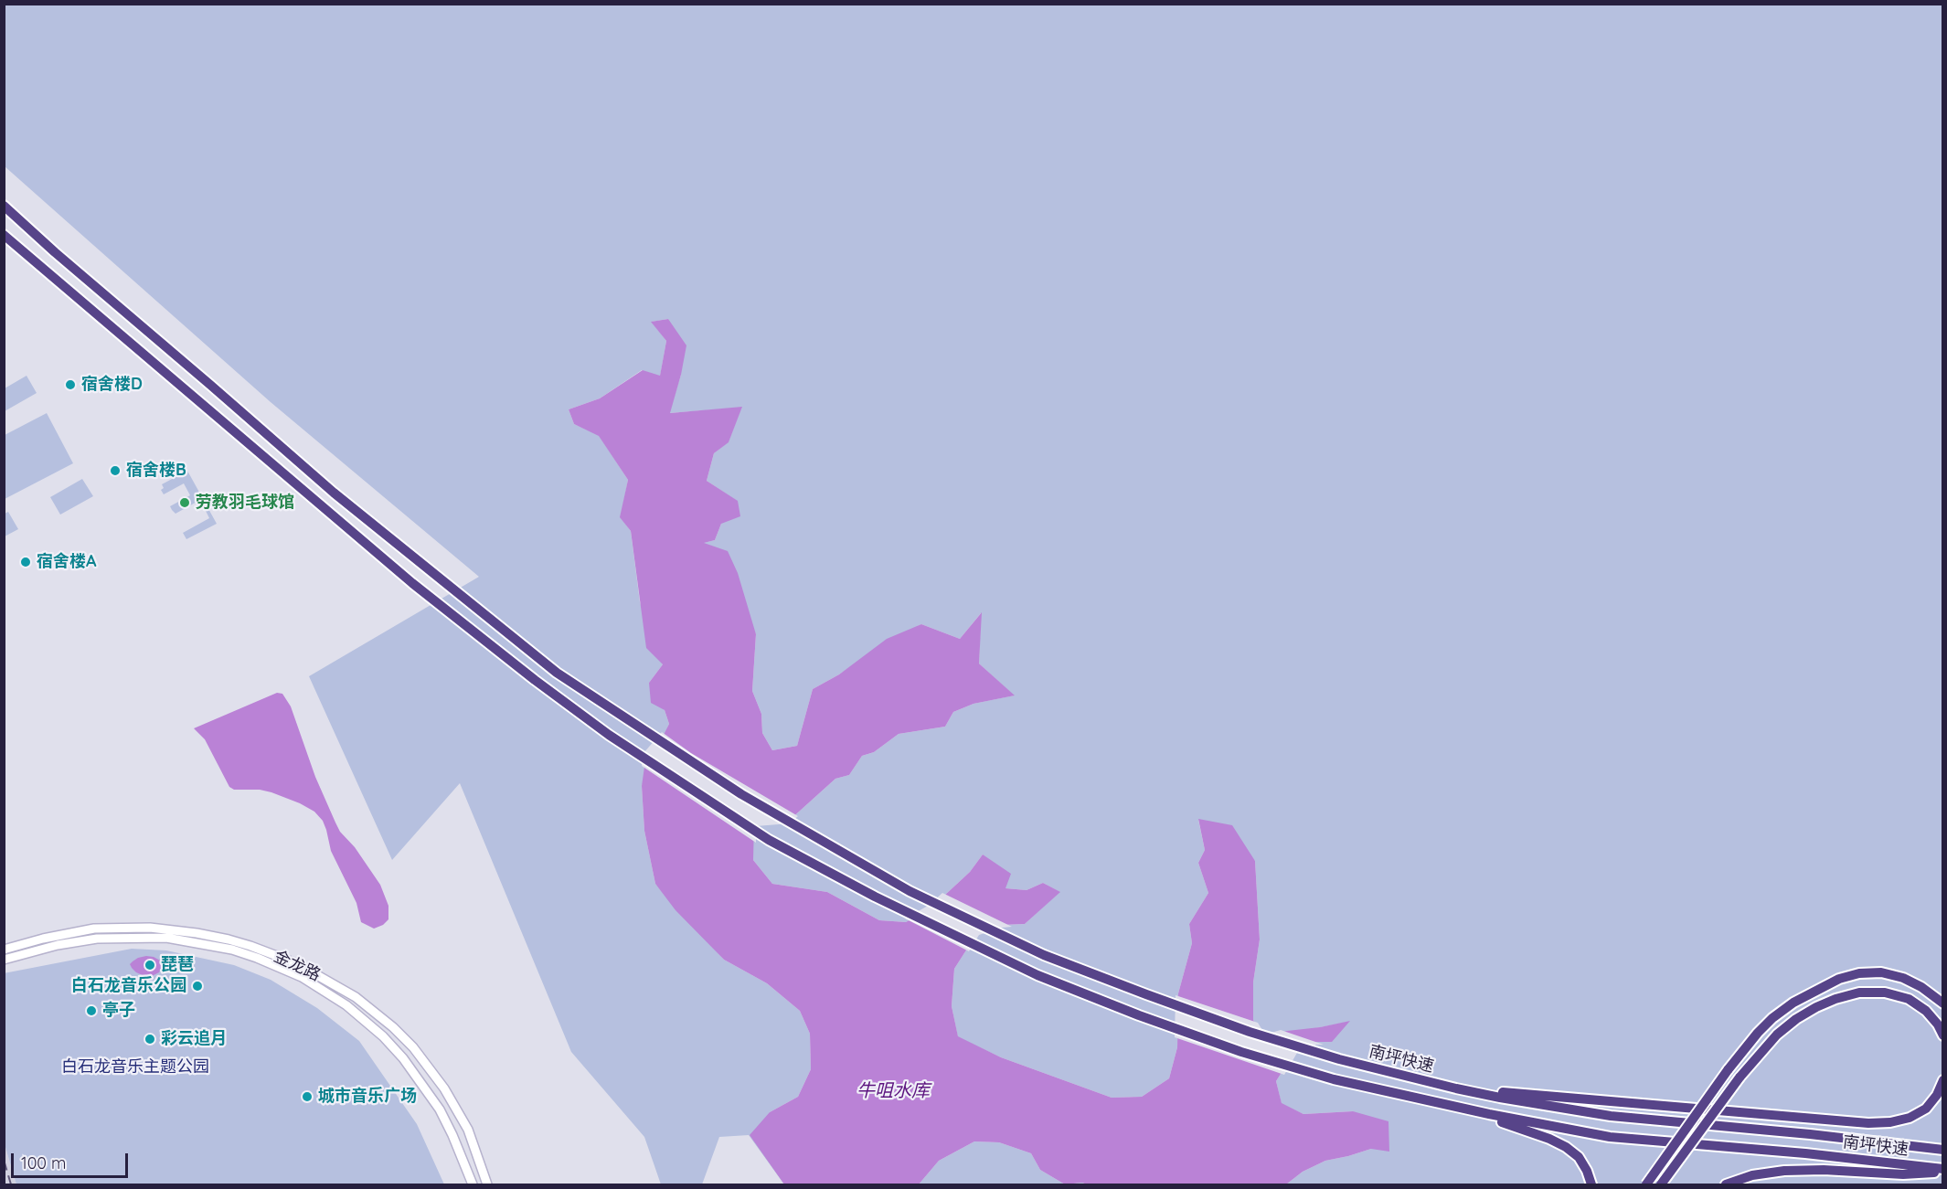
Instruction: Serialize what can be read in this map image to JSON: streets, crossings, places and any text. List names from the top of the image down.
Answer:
{
  "streets": {
    "highway": ["南坪快速"],
    "main road": ["金龙路"]
  },
  "water": ["牛咀水库"],
  "parks": ["白石龙音乐主题公园"],
  "places": [
    "宿舍楼D",
    "宿舍楼B",
    "劳教羽毛球馆",
    "宿舍楼A",
    "琵琶",
    "白石龙音乐公园",
    "亭子",
    "彩云追月",
    "城市音乐广场"
  ],
  "scale_bar": "100 m"
}
